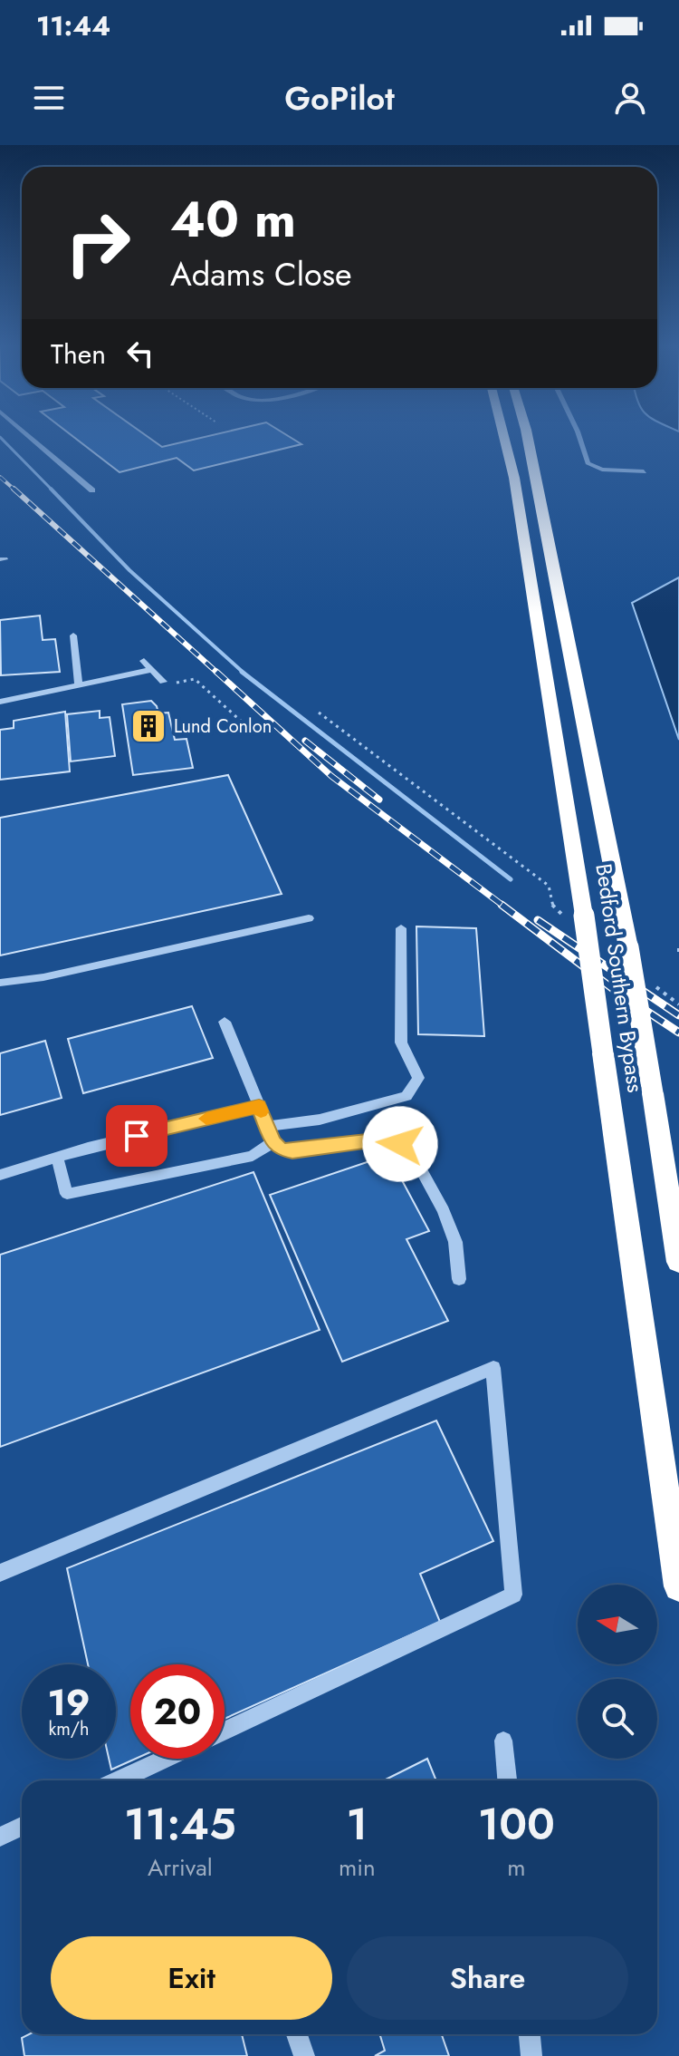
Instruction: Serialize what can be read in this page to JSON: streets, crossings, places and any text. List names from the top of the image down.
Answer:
{
  "streets": {
    "highway": ["Bedford Southern Bypass"]
  },
  "places": {
    "building": ["Lund Conlon"]
  },
  "north": "left",
  "page": {
    "status": "11:44",
    "header": "GoPilot",
    "turn": ["40 m", "Adams Close"],
    "then": "Then",
    "speed": "19 km/h",
    "limit": "20",
    "eta": [
      "11:45",
      "Arrival",
      "1",
      "min",
      "100",
      "m"
    ],
    "buttons": ["Exit", "Share"]
  }
}
